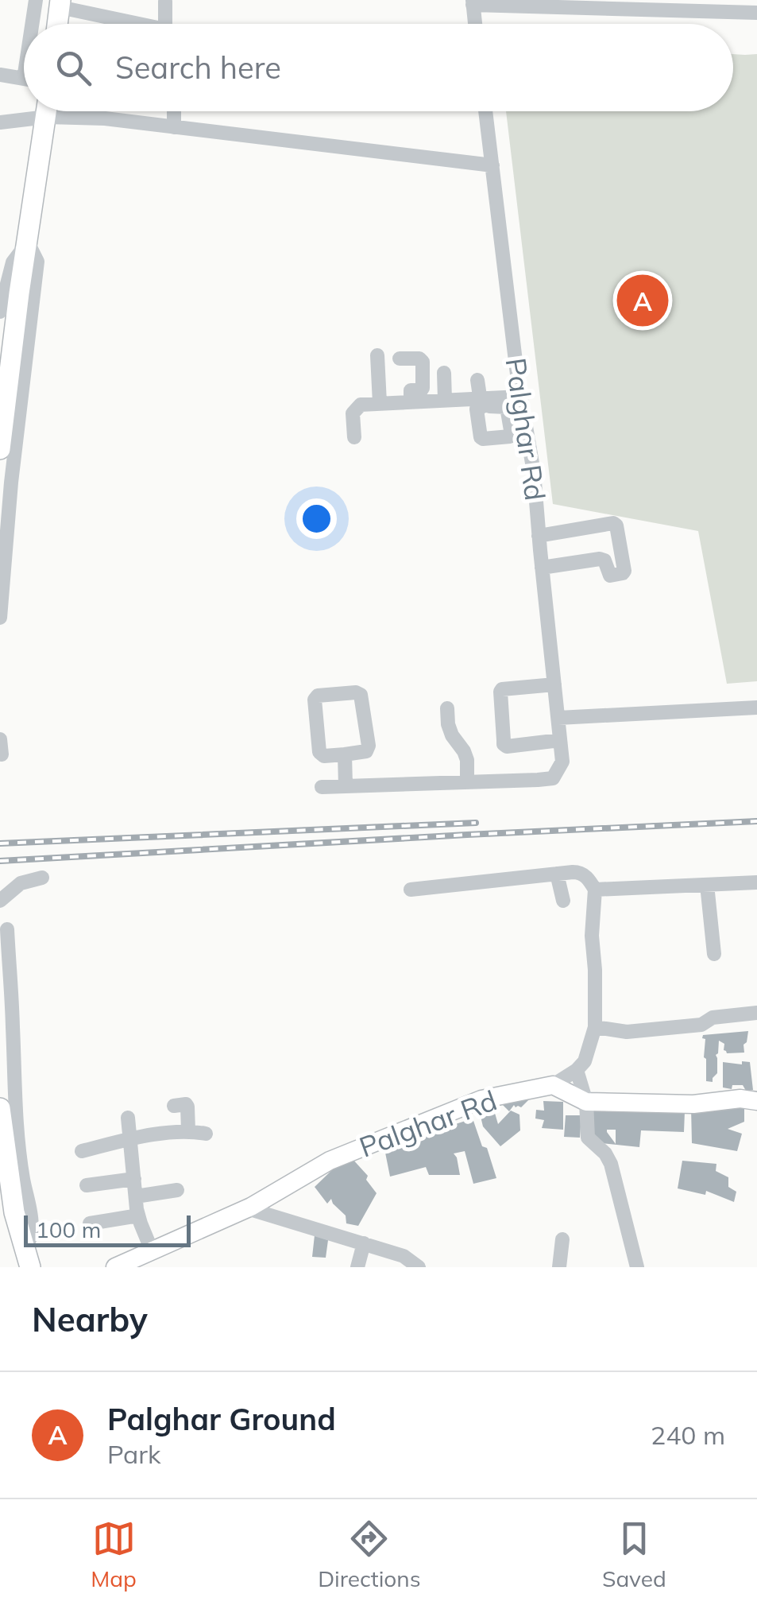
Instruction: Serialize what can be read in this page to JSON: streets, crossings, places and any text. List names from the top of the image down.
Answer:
{
  "streets": {
    "main road": ["Palghar Rd"]
  },
  "scale_bar": "100 m",
  "page": {
    "search": "Search here",
    "pins": "A",
    "scale": "100 m",
    "heading": "Nearby",
    "list": [
      {
        "mark": "A",
        "name": "Palghar Ground",
        "note": "Park",
        "value": "240 m"
      }
    ],
    "nav": ["Map", "Directions", "Saved"]
  }
}
